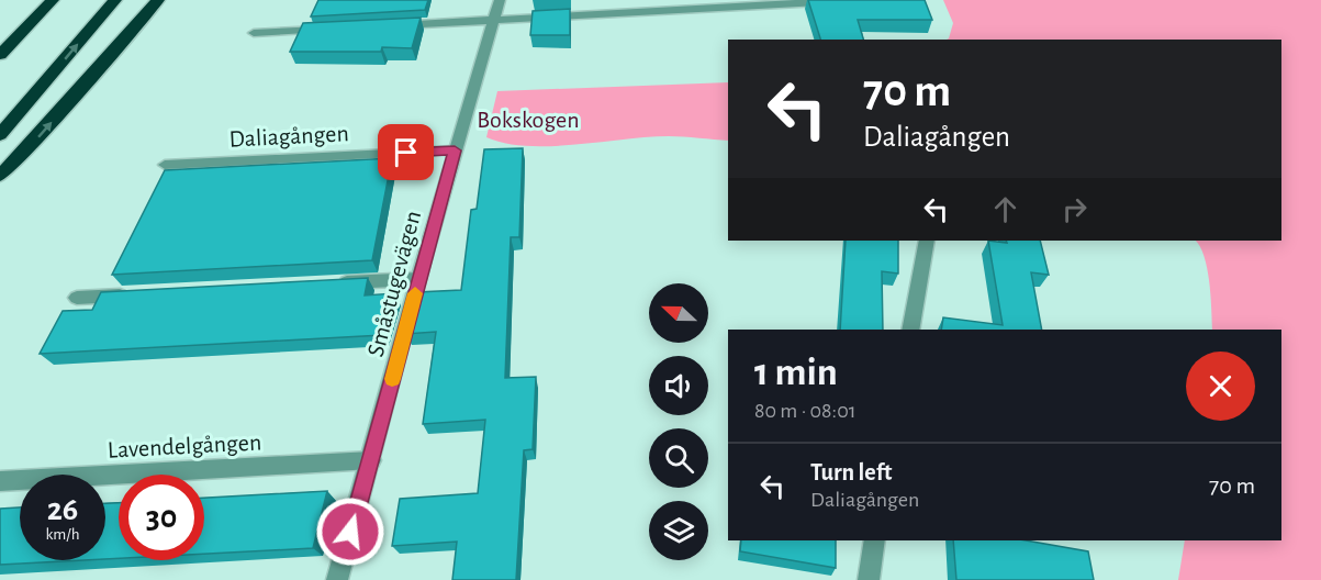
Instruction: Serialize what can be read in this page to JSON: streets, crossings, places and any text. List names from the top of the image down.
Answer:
{
  "streets": {
    "street": ["Daliagången", "Småstugevägen", "Lavendelgången"]
  },
  "crossings": [
    ["Daliagången", "Småstugevägen"],
    ["Småstugevägen", "Lavendelgången"]
  ],
  "parks": ["Bokskogen"],
  "north": "left",
  "page": {
    "turn": ["70 m", "Daliagången"],
    "heading": ["1 min", "80 m · 08:01"],
    "list": [
      {
        "name": "Turn left",
        "note": "Daliagången",
        "value": "70 m"
      }
    ],
    "speed": "26 km/h",
    "limit": "30"
  }
}
